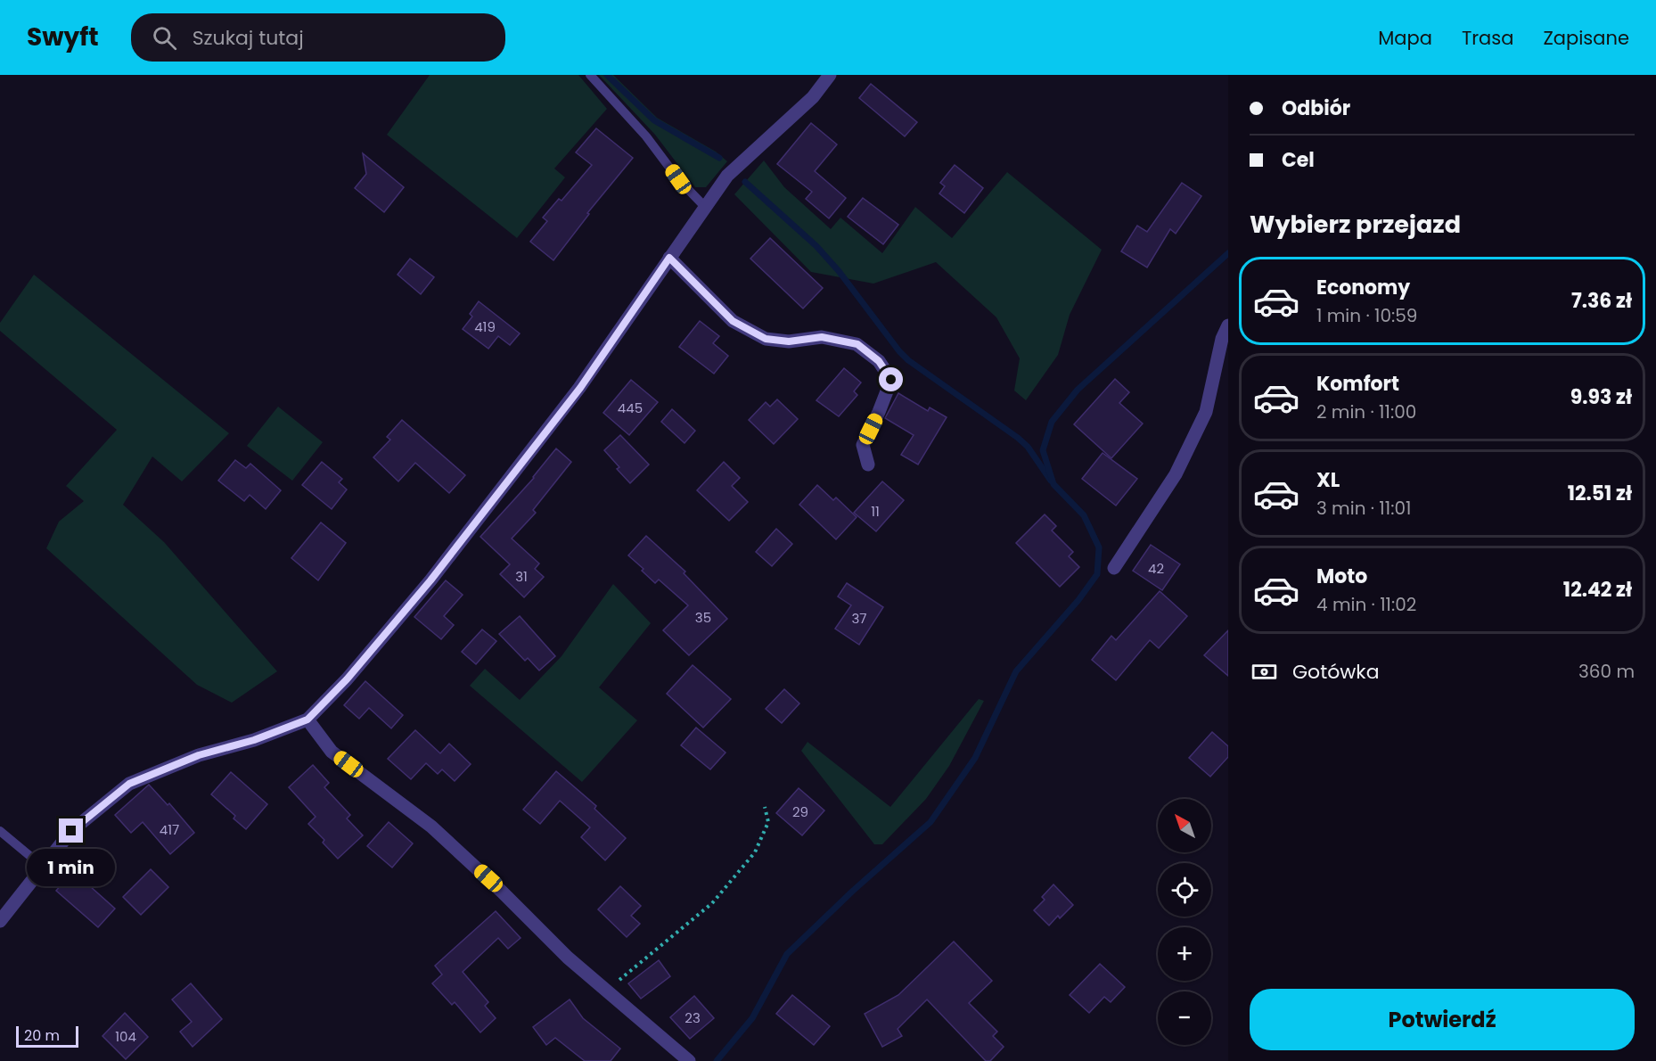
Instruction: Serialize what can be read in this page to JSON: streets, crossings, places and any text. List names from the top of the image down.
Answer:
{
  "house_numbers": [
    "419",
    "445",
    "11",
    "42",
    "31",
    "35",
    "37",
    "29",
    "417",
    "23",
    "104"
  ],
  "scale_bar": "20 m",
  "north": "top left",
  "page": {
    "header": "Swyft",
    "search": "Szukaj tutaj",
    "nav": ["Mapa", "Trasa", "Zapisane"],
    "banner": ["Odbiór", "Cel"],
    "heading": "Wybierz przejazd",
    "list": [
      {
        "name": "Economy",
        "note": "1 min · 10:59",
        "value": "7.36 zł"
      },
      {
        "name": "Komfort",
        "note": "2 min · 11:00",
        "value": "9.93 zł"
      },
      {
        "name": "XL",
        "note": "3 min · 11:01",
        "value": "12.51 zł"
      },
      {
        "name": "Moto",
        "note": "4 min · 11:02",
        "value": "12.42 zł"
      }
    ],
    "pay": ["Gotówka", "360 m"],
    "map_buttons": ["+", "−"],
    "bubble": "1 min",
    "buttons": "Potwierdź",
    "scale": "20 m"
  }
}
